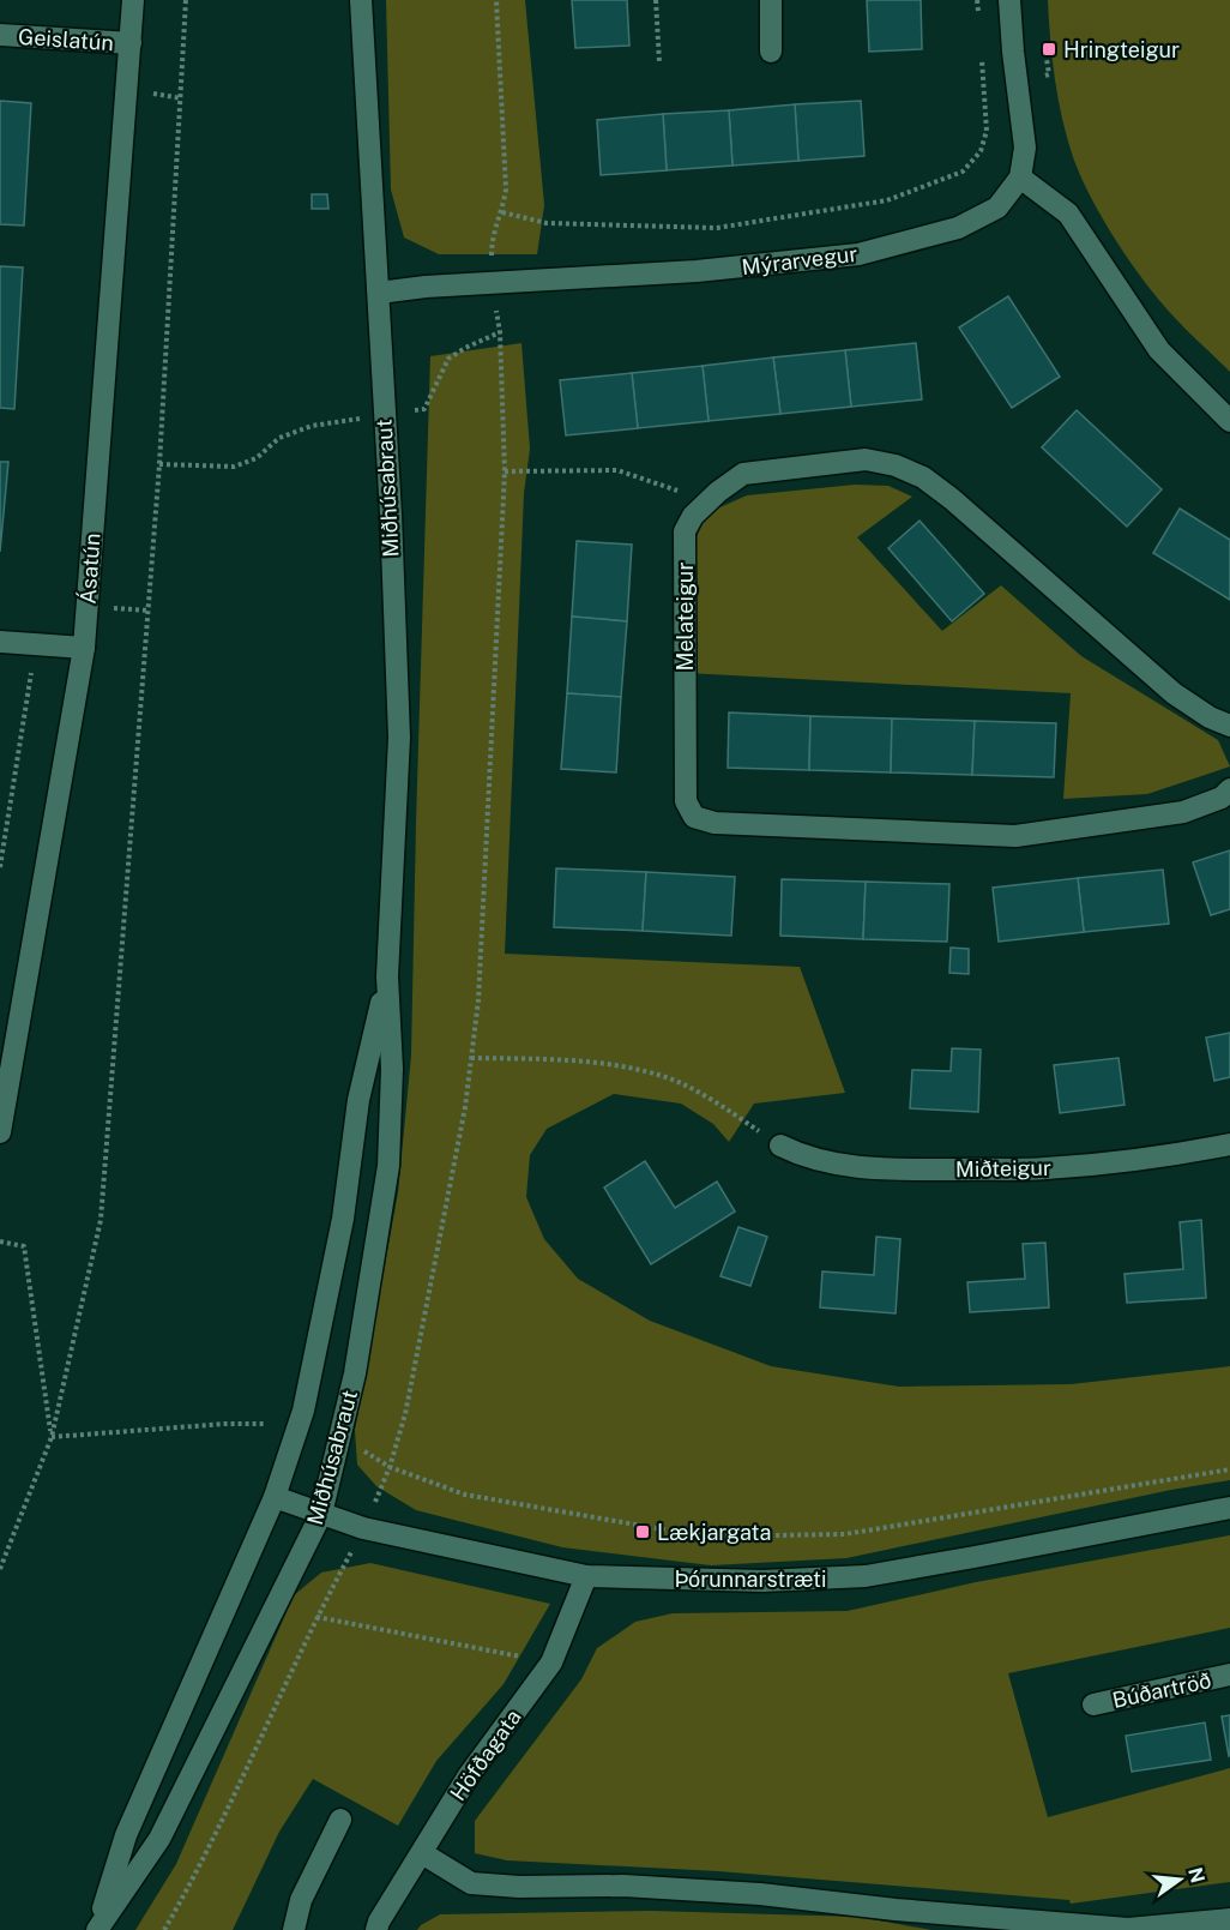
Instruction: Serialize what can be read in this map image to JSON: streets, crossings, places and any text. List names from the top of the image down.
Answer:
{
  "streets": {
    "street": [
      "Geislatún",
      "Mýrarvegur",
      "Miðhúsabraut",
      "Ásatún",
      "Melateigur",
      "Miðteigur",
      "Þórunnarstræti",
      "Búðartröð",
      "Höfðagata"
    ]
  },
  "crossings": [
    ["Geislatún", "Ásatún"],
    ["Mýrarvegur", "Miðhúsabraut"],
    ["Miðhúsabraut", "Þórunnarstræti"],
    ["Þórunnarstræti", "Höfðagata"]
  ],
  "places": {
    "transit": ["Hringteigur", "Lækjargata"]
  },
  "north": "right"
}
